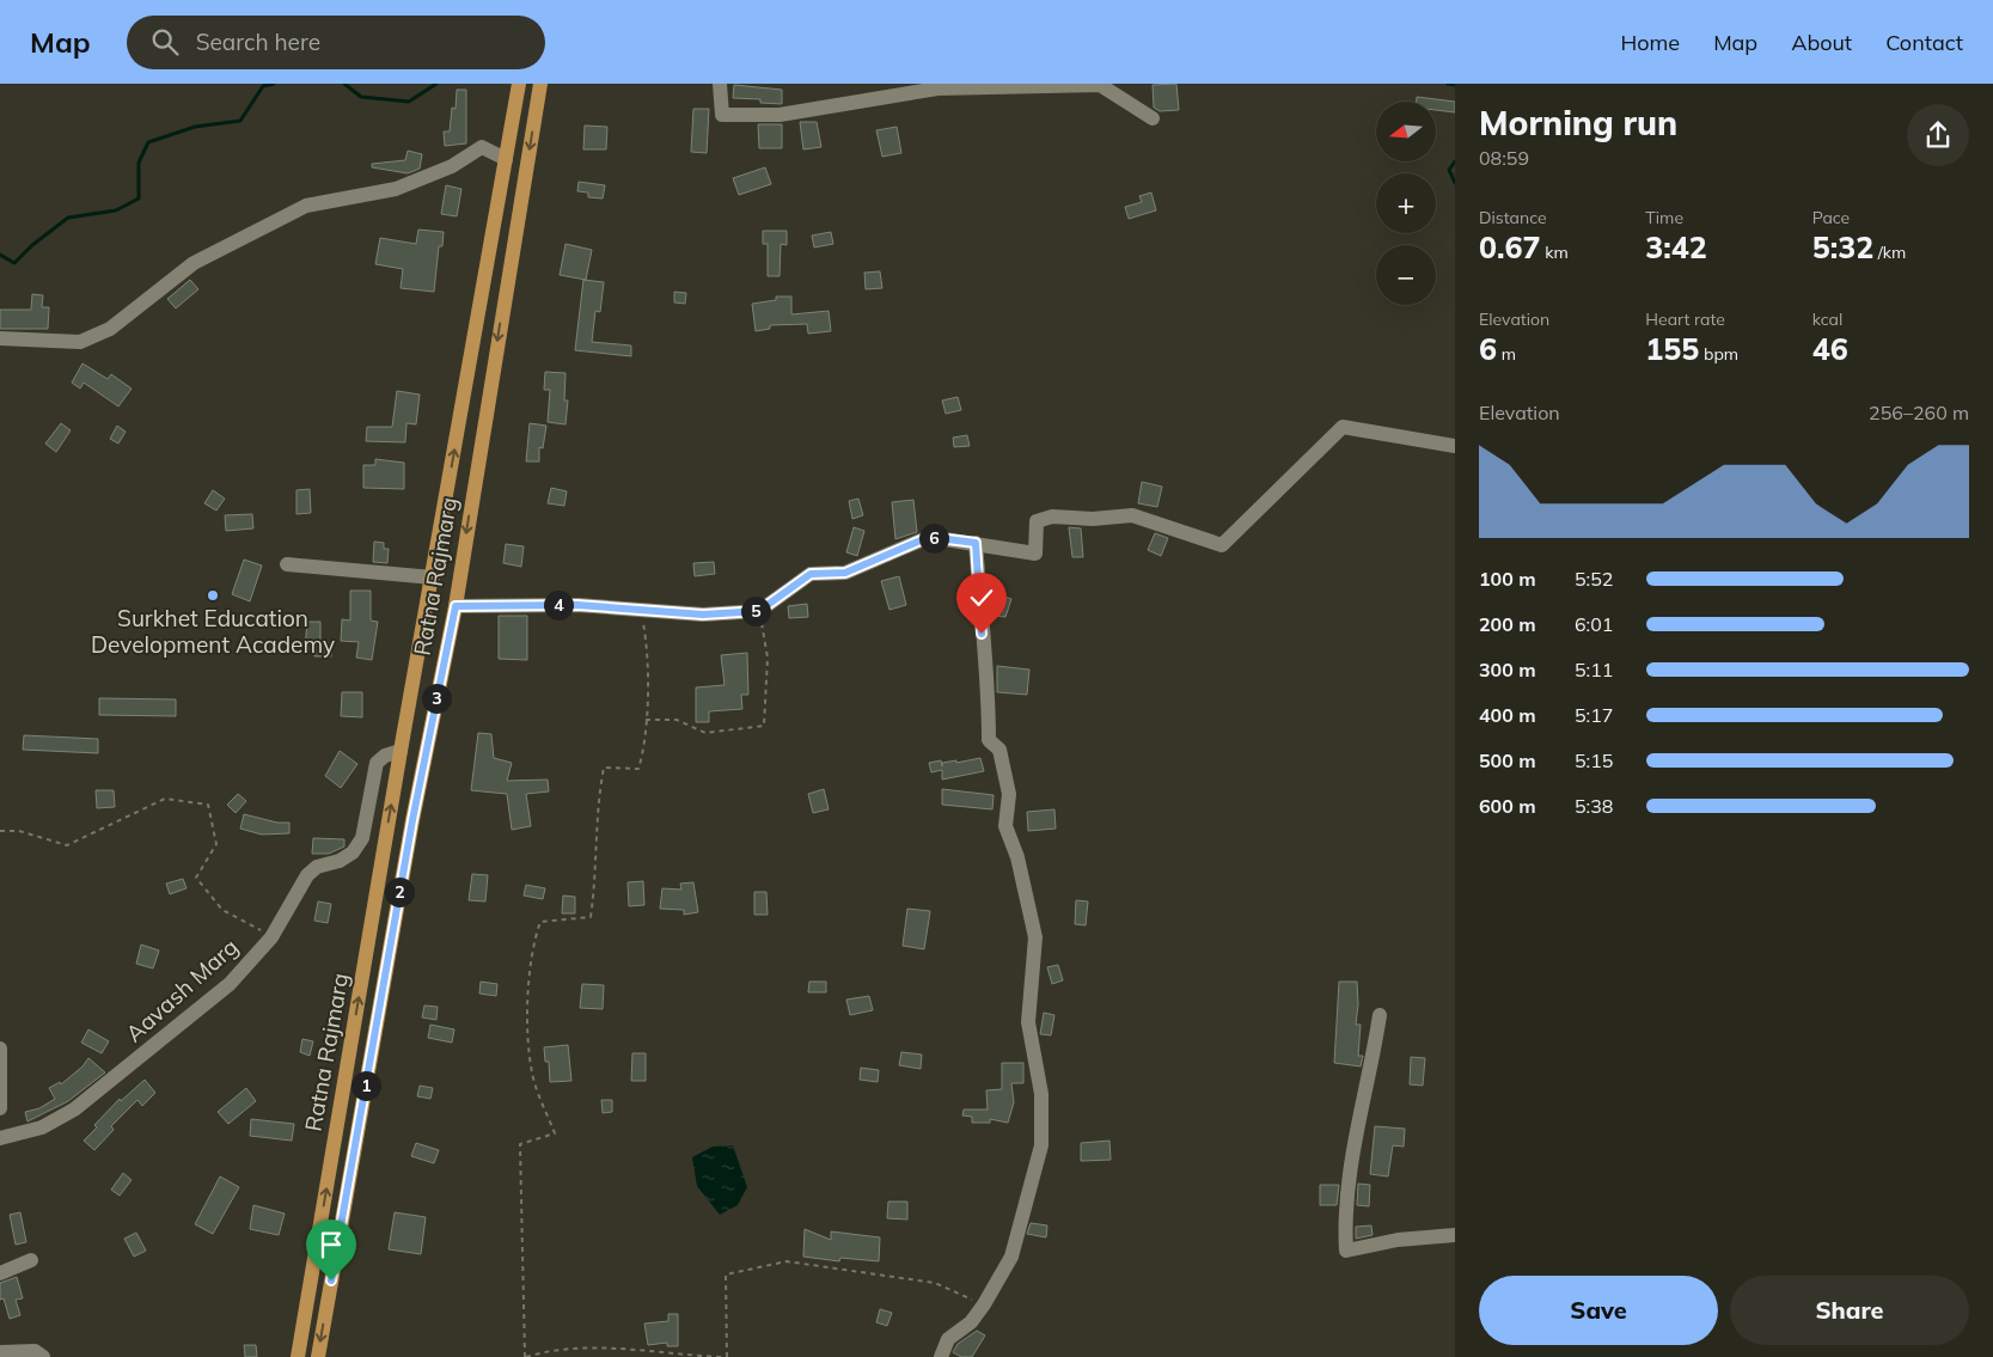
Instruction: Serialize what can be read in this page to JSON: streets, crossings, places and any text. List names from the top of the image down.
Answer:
{
  "streets": {
    "main road": ["Ratna Rajmarg"],
    "street": ["Aavash Marg"]
  },
  "crossings": [
    ["Ratna Rajmarg", "Aavash Marg"]
  ],
  "places": ["Surkhet Education Development Academy"],
  "north": "left",
  "page": {
    "header": "Map",
    "search": "Search here",
    "nav": [
      "Home",
      "Map",
      "About",
      "Contact"
    ],
    "heading": ["Morning run", "08:59"],
    "map_buttons": ["+", "−"],
    "stats": [
      ["Distance", "0.67 km"],
      ["Time", "3:42"],
      ["Pace", "5:32 /km"],
      ["Elevation", "6 m"],
      ["Heart rate", "155 bpm"],
      ["kcal", "46"]
    ],
    "chart": ["Elevation", "256–260 m"],
    "pins": [
      "6",
      "4",
      "5",
      "3",
      "2",
      "1"
    ],
    "list": [
      {
        "name": "100 m",
        "note": "5:52"
      },
      {
        "name": "200 m",
        "note": "6:01"
      },
      {
        "name": "300 m",
        "note": "5:11"
      },
      {
        "name": "400 m",
        "note": "5:17"
      },
      {
        "name": "500 m",
        "note": "5:15"
      },
      {
        "name": "600 m",
        "note": "5:38"
      }
    ],
    "buttons": ["Save", "Share"]
  }
}
